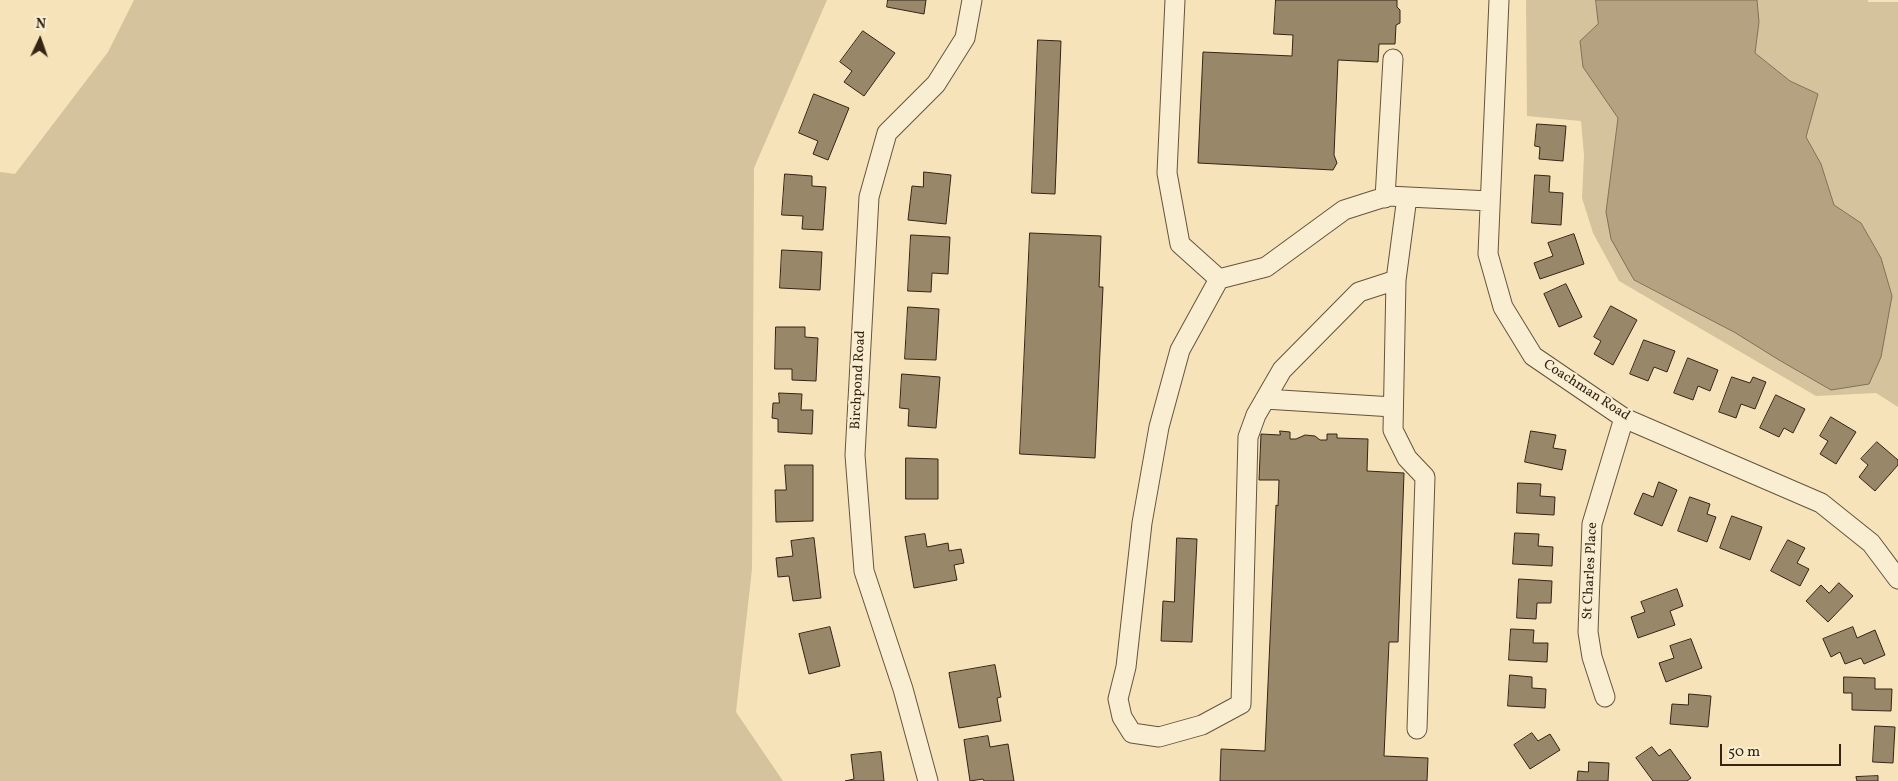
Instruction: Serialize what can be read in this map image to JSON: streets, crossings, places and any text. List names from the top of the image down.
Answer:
{
  "streets": {
    "street": ["Birchpond Road", "Coachman Road", "St Charles Place"]
  },
  "crossings": [
    ["Coachman Road", "St Charles Place"]
  ],
  "scale_bar": "50 m",
  "north": "top"
}
